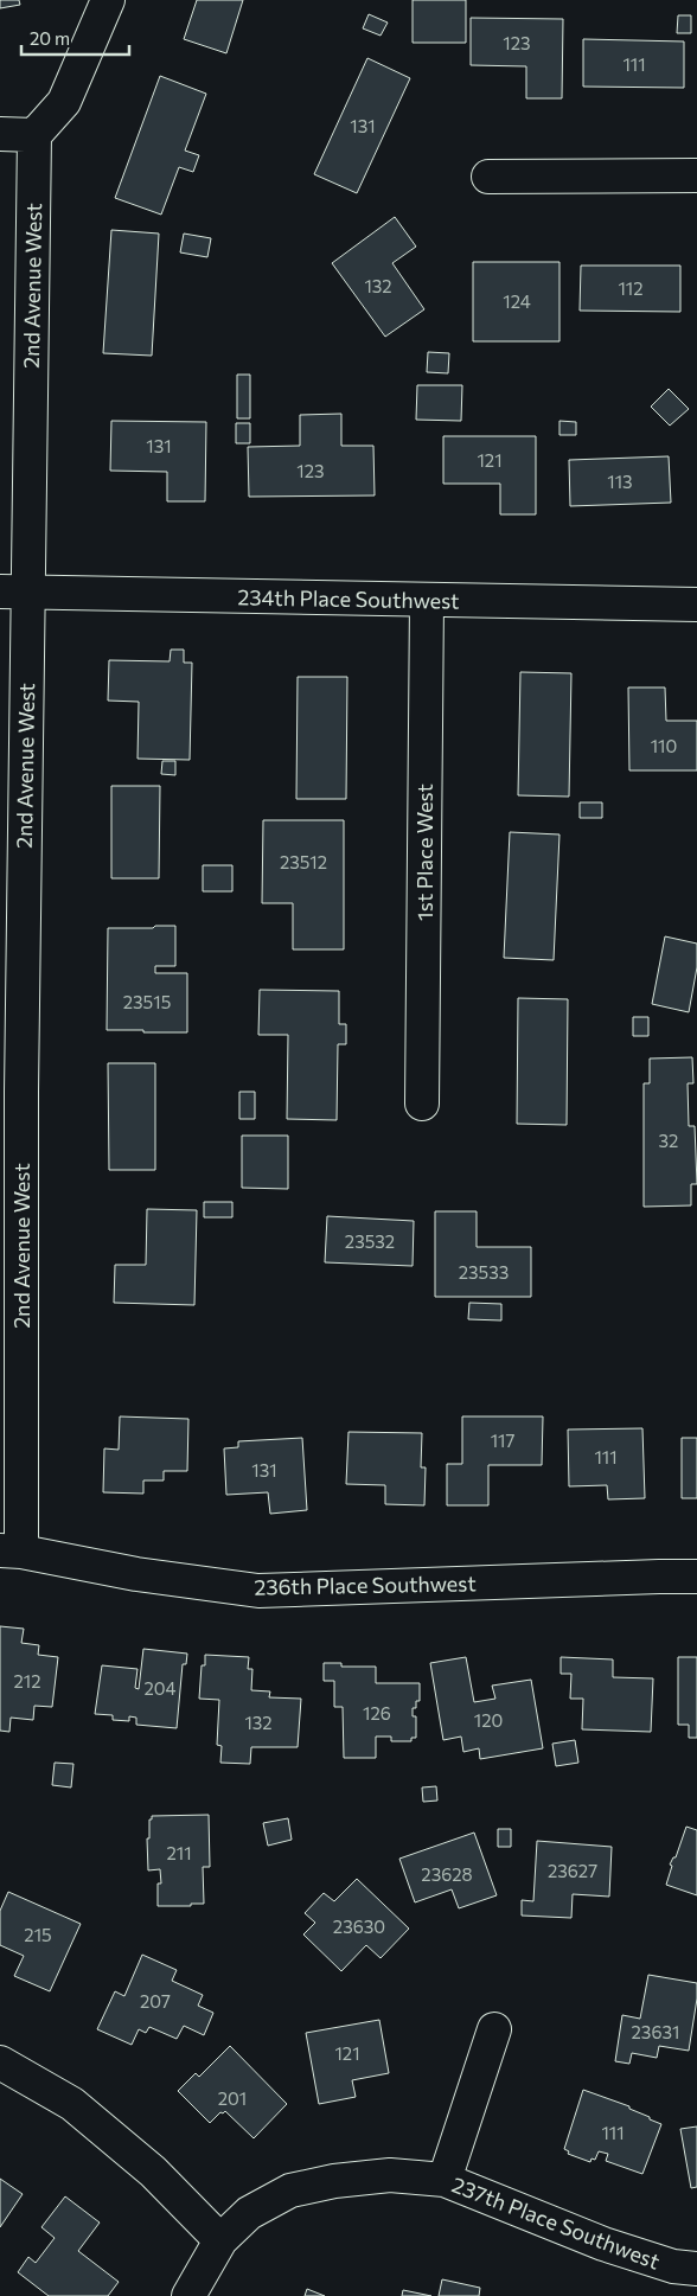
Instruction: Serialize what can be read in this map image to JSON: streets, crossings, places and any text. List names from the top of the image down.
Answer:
{
  "streets": {
    "street": [
      "2nd Avenue West",
      "234th Place Southwest",
      "1st Place West",
      "236th Place Southwest",
      "237th Place Southwest"
    ]
  },
  "crossings": [
    ["2nd Avenue West", "234th Place Southwest"],
    ["2nd Avenue West", "236th Place Southwest"],
    ["234th Place Southwest", "1st Place West"]
  ],
  "house_numbers": [
    "123",
    "111",
    "131",
    "132",
    "112",
    "124",
    "131",
    "121",
    "123",
    "113",
    "110",
    "23512",
    "23515",
    "32",
    "23532",
    "23533",
    "117",
    "111",
    "131",
    "212",
    "204",
    "126",
    "120",
    "132",
    "211",
    "23627",
    "23628",
    "23630",
    "215",
    "207",
    "23631",
    "121",
    "201",
    "111"
  ],
  "scale_bar": "20 m"
}
